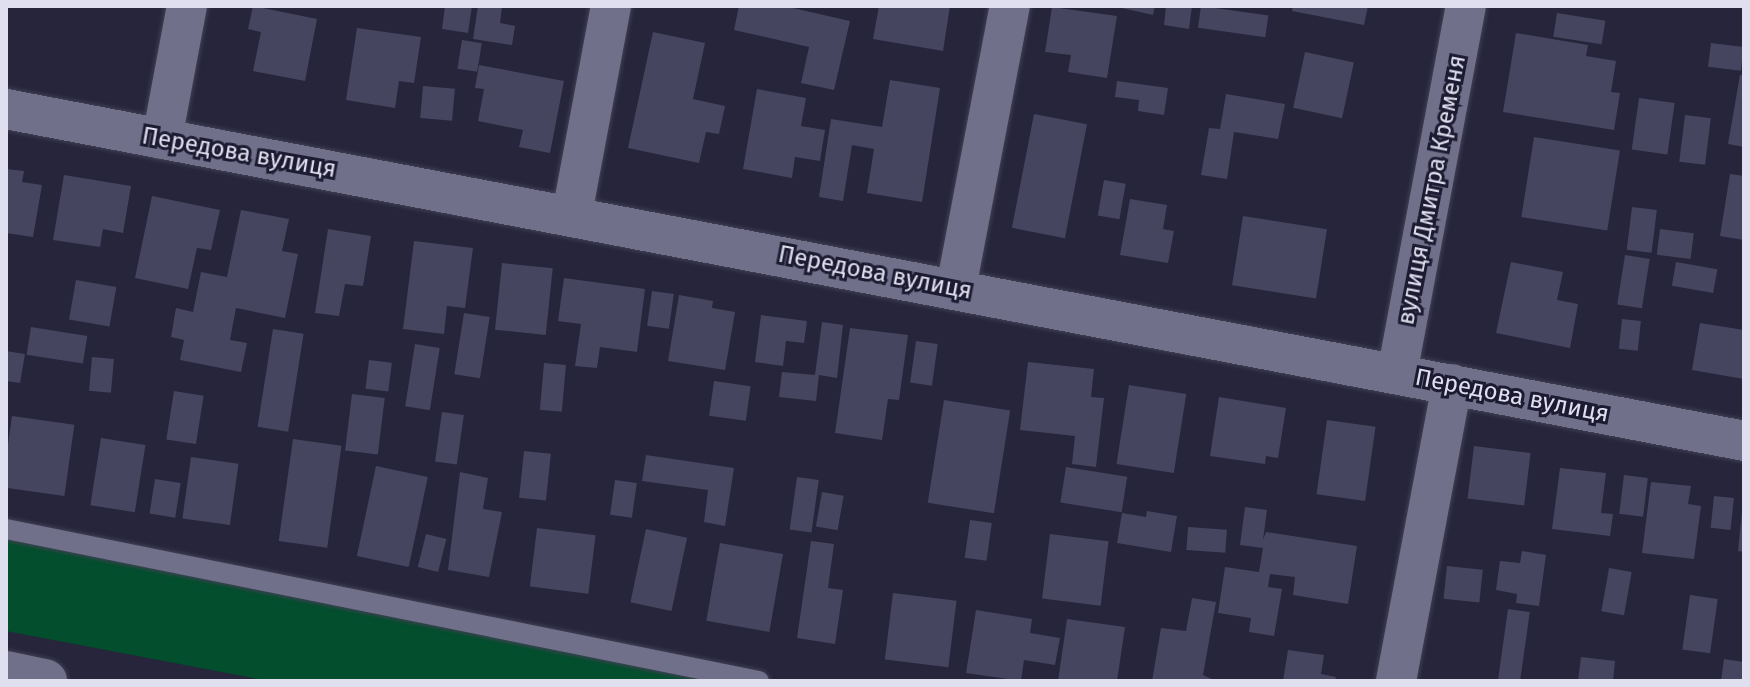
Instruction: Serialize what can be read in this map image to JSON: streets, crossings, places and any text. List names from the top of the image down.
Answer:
{
  "streets": {
    "street": ["Передова вулиця", "вулиця Дмитра Кременя"]
  },
  "crossings": [
    ["Передова вулиця", "вулиця Дмитра Кременя"]
  ]
}
